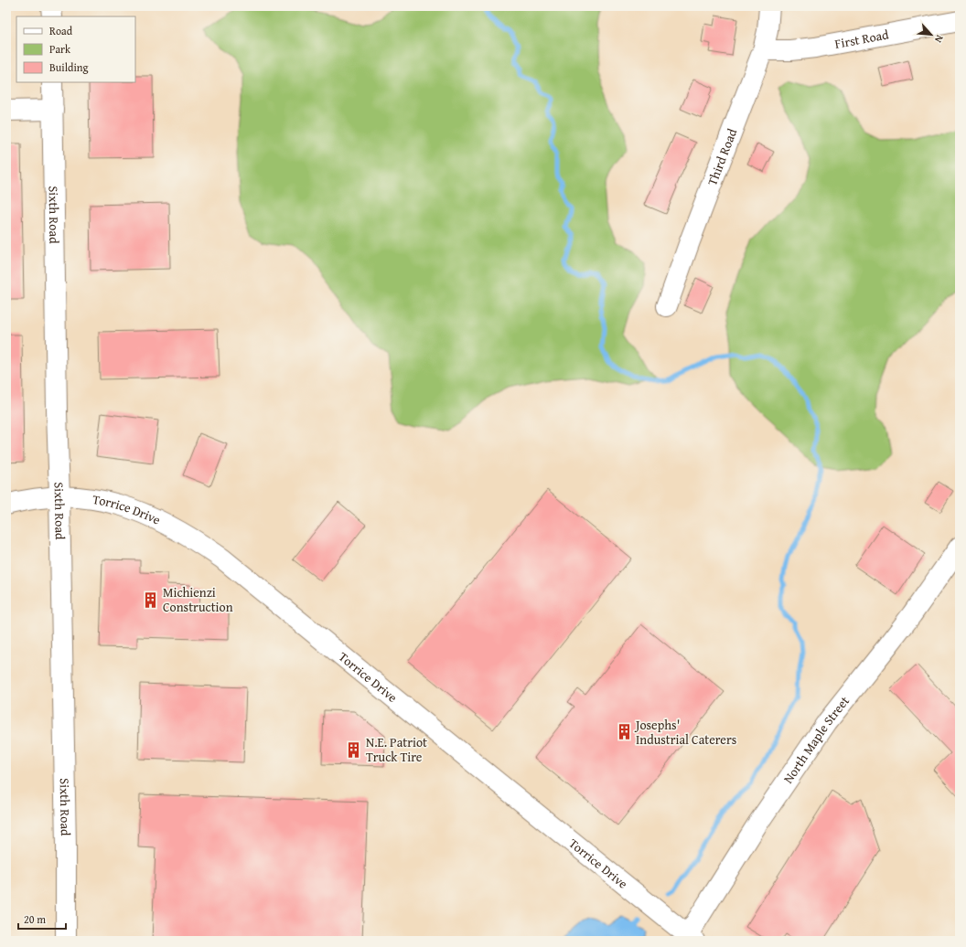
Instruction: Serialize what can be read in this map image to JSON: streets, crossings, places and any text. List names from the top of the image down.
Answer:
{
  "streets": {
    "street": [
      "First Road",
      "Third Road",
      "Sixth Road",
      "Torrice Drive",
      "North Maple Street"
    ]
  },
  "crossings": [
    ["First Road", "Third Road"],
    ["Sixth Road", "Torrice Drive"],
    ["Torrice Drive", "North Maple Street"]
  ],
  "places": {
    "building": ["Michienzi Construction", "Josephs' Industrial Caterers", "N.E. Patriot Truck Tire"]
  },
  "legend": ["Road", "Park", "Building"],
  "scale_bar": "20 m",
  "north": "bottom right"
}
